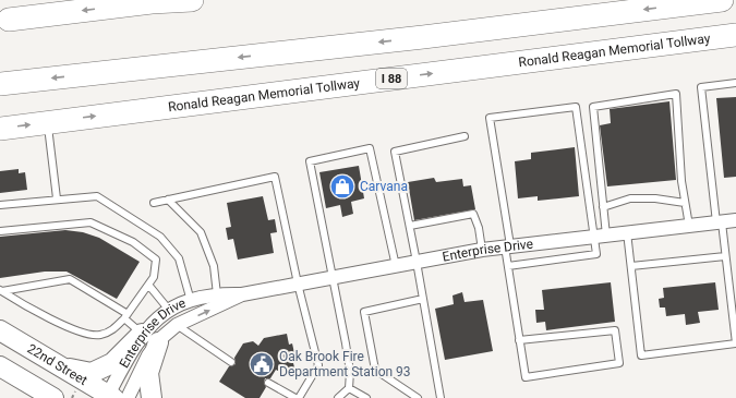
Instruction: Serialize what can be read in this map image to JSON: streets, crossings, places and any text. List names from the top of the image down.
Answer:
{
  "streets": {
    "highway": ["Ronald Reagan Memorial Tollway", "I 88"],
    "main road": ["22nd Street"],
    "street": ["Enterprise Drive"]
  },
  "crossings": [
    ["Enterprise Drive", "22nd Street"]
  ],
  "places": {
    "shop": ["Carvana"],
    "public building": ["Oak Brook Fire Department Station 93"]
  }
}
